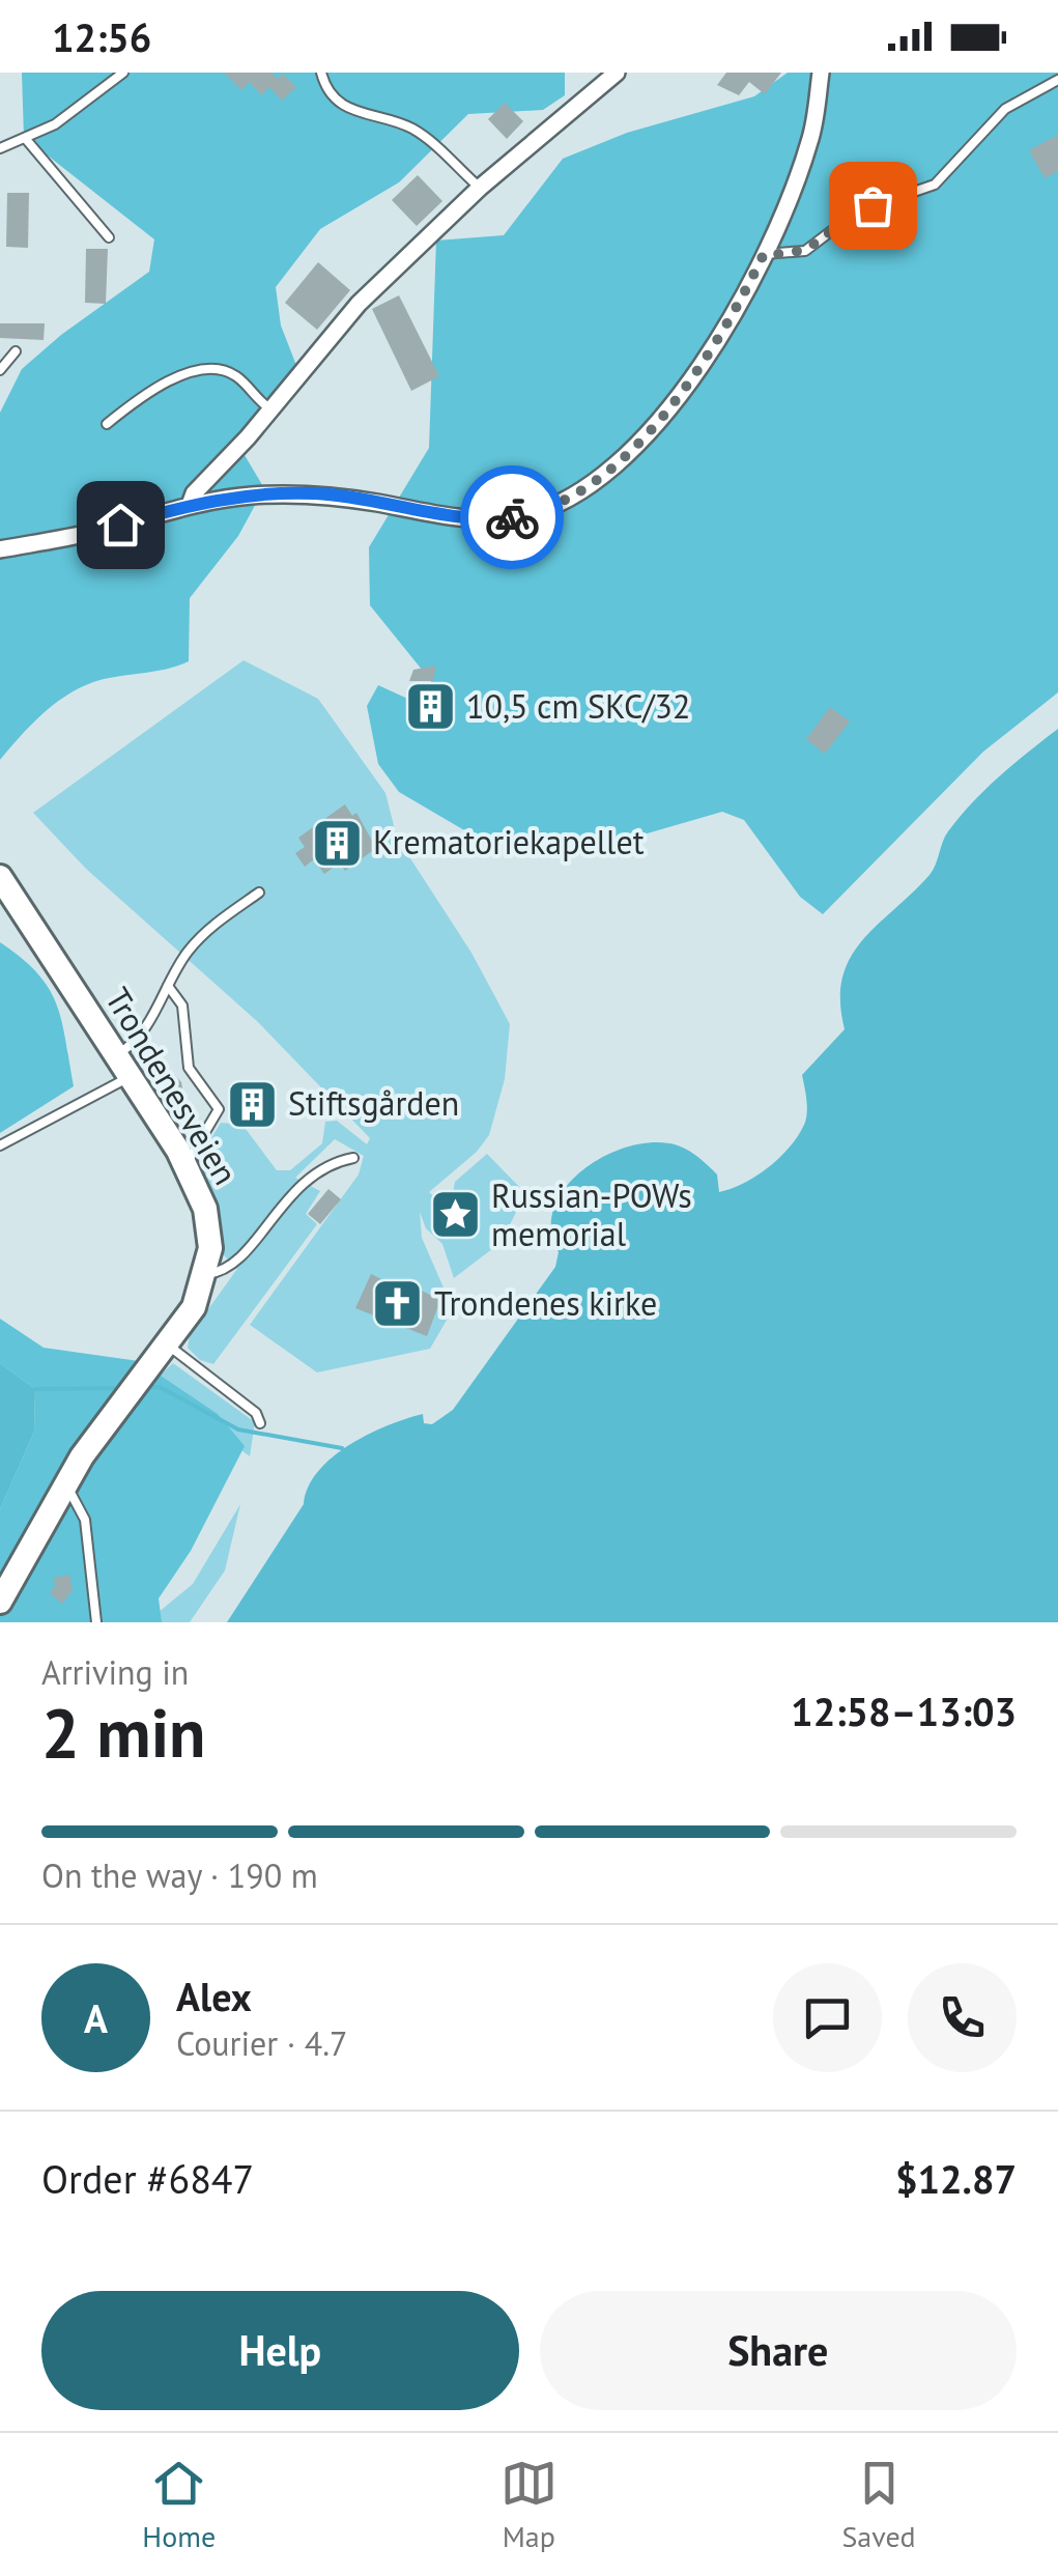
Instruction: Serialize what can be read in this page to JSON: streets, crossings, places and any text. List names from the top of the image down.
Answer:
{
  "streets": {
    "main road": ["Trondenesveien"]
  },
  "places": {
    "building": ["10,5 cm SKC/32", "Krematoriekapellet", "Stiftsgården"],
    "place": ["Russian-POWs memorial"],
    "church": ["Trondenes kirke"]
  },
  "page": {
    "status": "12:56",
    "heading": ["2 min", "Arriving in", "12:58–13:03"],
    "panel": [
      "Alex",
      "Courier · 4.7",
      "Order #6847",
      "$12.87"
    ],
    "bar": "On the way · 190 m",
    "round": "A",
    "buttons": ["Help", "Share"],
    "tabs": ["Home", "Map", "Saved"]
  }
}
